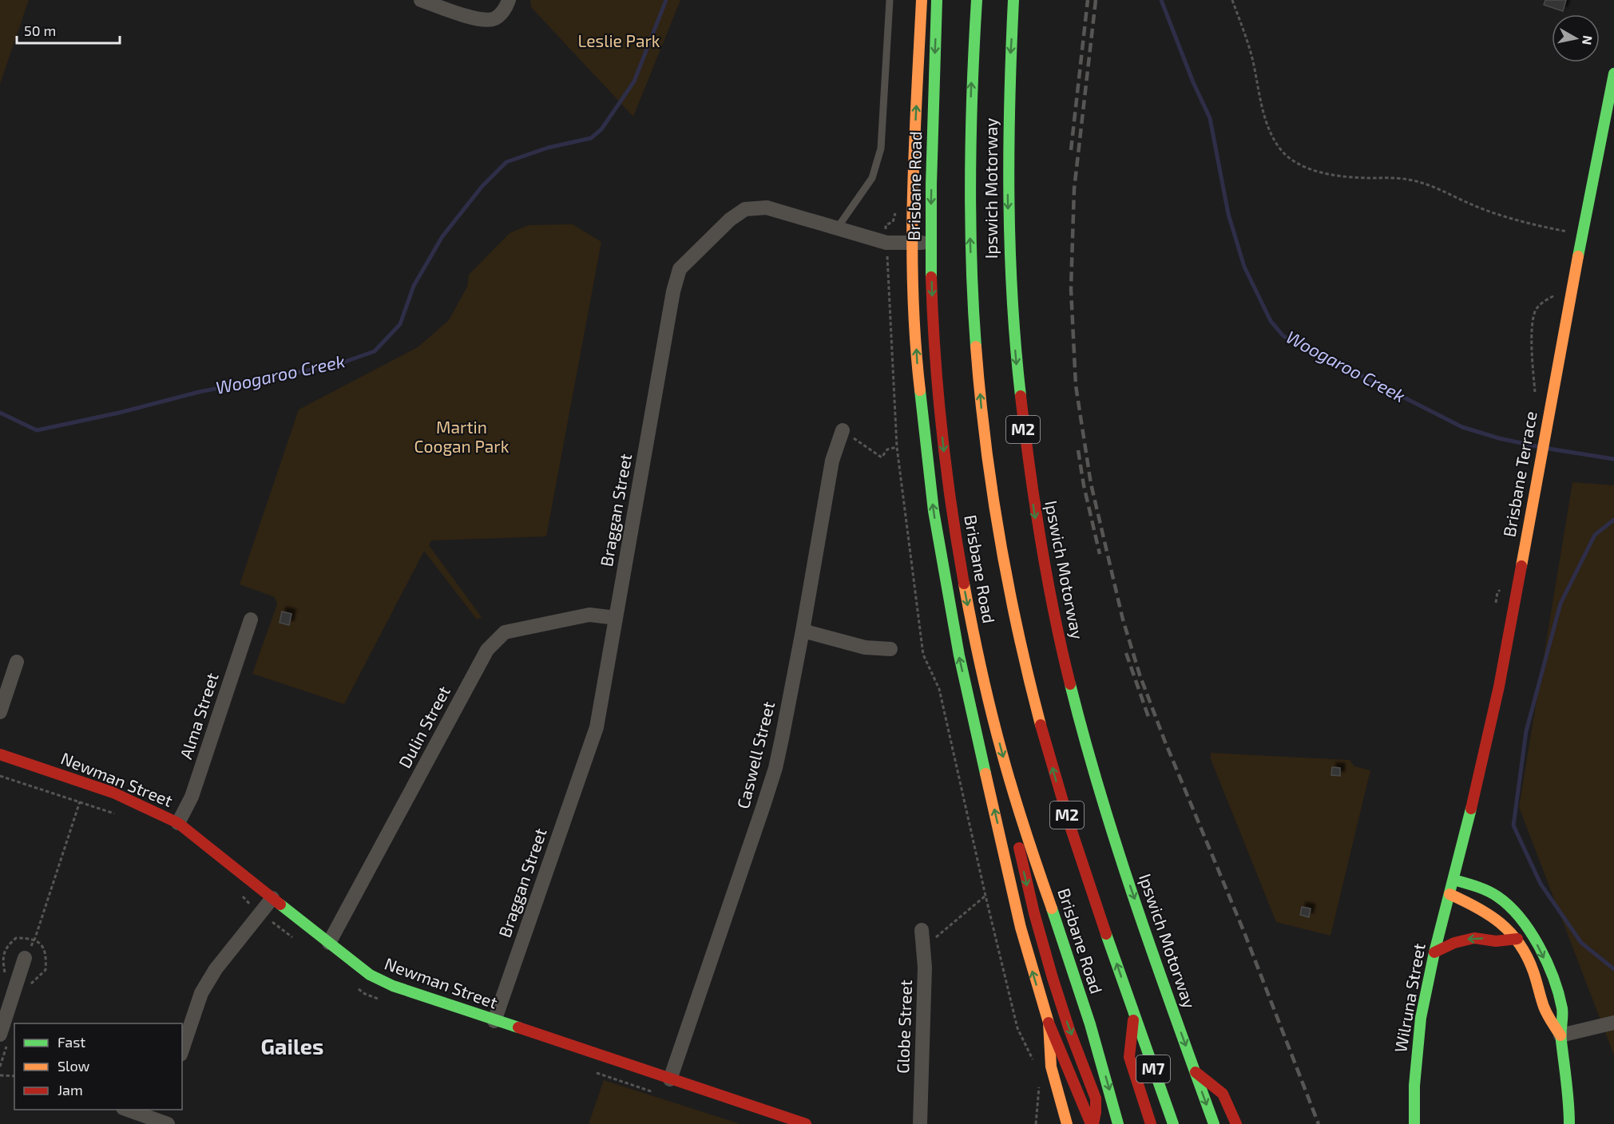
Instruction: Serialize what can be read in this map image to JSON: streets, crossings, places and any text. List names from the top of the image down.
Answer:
{
  "streets": {
    "main road": [
      "Brisbane Road",
      "Ipswich Motorway",
      "M2",
      "Brisbane Terrace",
      "Newman Street",
      "Wilruna Street",
      "M7"
    ],
    "street": [
      "Braggan Street",
      "Alma Street",
      "Dulin Street",
      "Caswell Street",
      "Globe Street"
    ]
  },
  "crossings": [
    ["Brisbane Road", "Braggan Street"],
    ["Ipswich Motorway", "M2"],
    ["Brisbane Terrace", "Wilruna Street"],
    ["Braggan Street", "Dulin Street"],
    ["Braggan Street", "Newman Street"],
    ["Alma Street", "Newman Street"],
    ["Dulin Street", "Newman Street"],
    ["Caswell Street", "Newman Street"]
  ],
  "districts": ["Gailes"],
  "water": ["Woogaroo Creek"],
  "parks": ["Leslie Park", "Martin Coogan Park"],
  "legend": ["Fast", "Slow", "Jam"],
  "scale_bar": "50 m",
  "north": "right"
}
